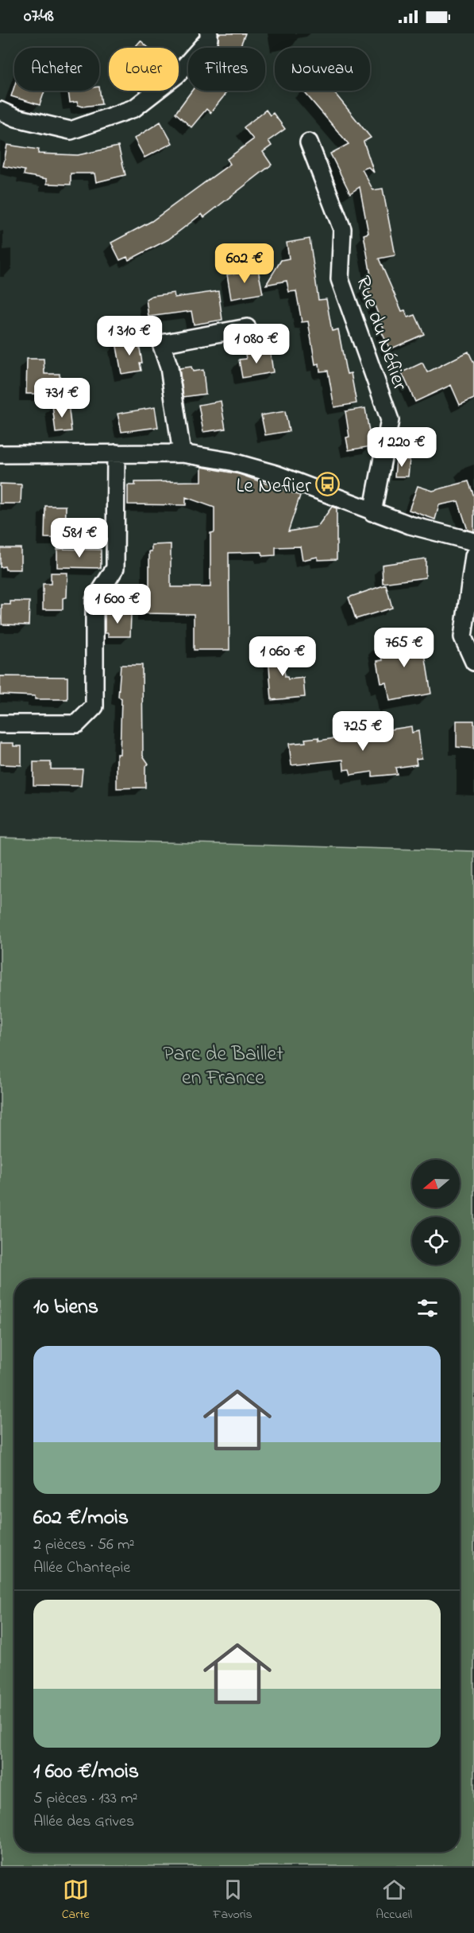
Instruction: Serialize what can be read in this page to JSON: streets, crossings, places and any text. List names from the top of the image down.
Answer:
{
  "streets": {
    "street": ["Rue du Néflier"]
  },
  "parks": ["Parc de Baillet en France"],
  "places": {
    "bus stop": ["Le Neflier"]
  },
  "north": "left",
  "page": {
    "status": "07:48",
    "chip": [
      "Acheter",
      "Louer",
      "Filtres",
      "Nouveau"
    ],
    "price": [
      "602 €",
      "1 310 €",
      "1 080 €",
      "731 €",
      "1 220 €",
      "581 €",
      "1 600 €",
      "765 €",
      "1 060 €",
      "725 €"
    ],
    "heading": "10 biens",
    "list": [
      {
        "name": "602 €/mois",
        "note": "2 pièces · 56 m² · Allée Chantepie"
      },
      {
        "name": "1 600 €/mois",
        "note": "5 pièces · 133 m² · Allée des Grives"
      }
    ],
    "tabs": ["Carte", "Favoris", "Accueil"]
  }
}
